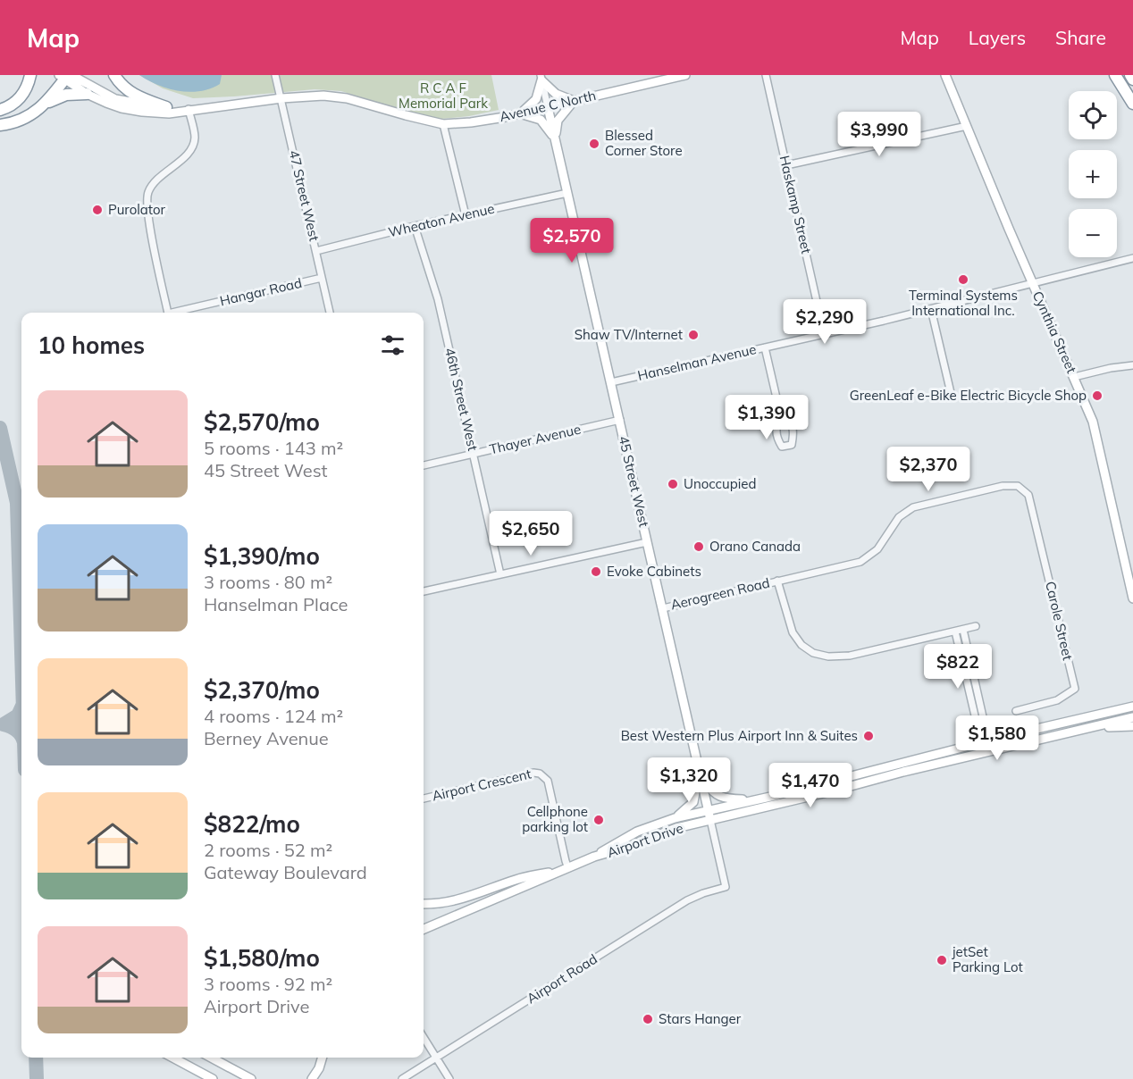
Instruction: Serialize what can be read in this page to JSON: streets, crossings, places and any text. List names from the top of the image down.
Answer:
{
  "streets": {
    "main road": [
      "Avenue C North",
      "Cynthia Street",
      "45 Street West",
      "Airport Drive"
    ],
    "street": [
      "47 Street West",
      "Haskamp Street",
      "Wheaton Avenue",
      "Hangar Road",
      "Hanselman Avenue",
      "46th Street West",
      "Thayer Avenue",
      "Aerogreen Road",
      "Carole Street",
      "Airport Crescent",
      "Airport Road"
    ]
  },
  "crossings": [
    ["Avenue C North", "47 Street West"],
    ["Avenue C North", "Hangar Road"],
    ["Avenue C North", "45 Street West"],
    ["47 Street West", "Wheaton Avenue"],
    ["47 Street West", "Hangar Road"],
    ["Haskamp Street", "Hanselman Avenue"],
    ["Wheaton Avenue", "46th Street West"],
    ["Wheaton Avenue", "45 Street West"],
    ["Cynthia Street", "Hanselman Avenue"],
    ["Hanselman Avenue", "45 Street West"],
    ["46th Street West", "Thayer Avenue"],
    ["Thayer Avenue", "45 Street West"],
    ["45 Street West", "Aerogreen Road"],
    ["45 Street West", "Airport Drive"],
    ["45 Street West", "Airport Road"],
    ["Aerogreen Road", "Carole Street"],
    ["Airport Crescent", "Airport Drive"]
  ],
  "parks": ["R C A F Memorial Park"],
  "places": [
    "Blessed Corner Store",
    "Purolator",
    "Terminal Systems International Inc.",
    "Shaw TV/Internet",
    "GreenLeaf e-Bike Electric Bicycle Shop",
    "Unoccupied",
    "Orano Canada",
    "Evoke Cabinets",
    "Best Western Plus Airport Inn & Suites",
    "Cellphone parking lot",
    "jetSet Parking Lot",
    "Stars Hanger"
  ],
  "page": {
    "header": "Map",
    "nav": ["Map", "Layers", "Share"],
    "map_buttons": ["+", "−"],
    "price": [
      "$3,990",
      "$2,570",
      "$2,290",
      "$1,390",
      "$2,370",
      "$2,650",
      "$822",
      "$1,580",
      "$1,320",
      "$1,470"
    ],
    "heading": "10 homes",
    "list": [
      {
        "name": "$2,570/mo",
        "note": "5 rooms · 143 m² · 45 Street West"
      },
      {
        "name": "$1,390/mo",
        "note": "3 rooms · 80 m² · Hanselman Place"
      },
      {
        "name": "$2,370/mo",
        "note": "4 rooms · 124 m² · Berney Avenue"
      },
      {
        "name": "$822/mo",
        "note": "2 rooms · 52 m² · Gateway Boulevard"
      },
      {
        "name": "$1,580/mo",
        "note": "3 rooms · 92 m² · Airport Drive"
      }
    ]
  }
}
